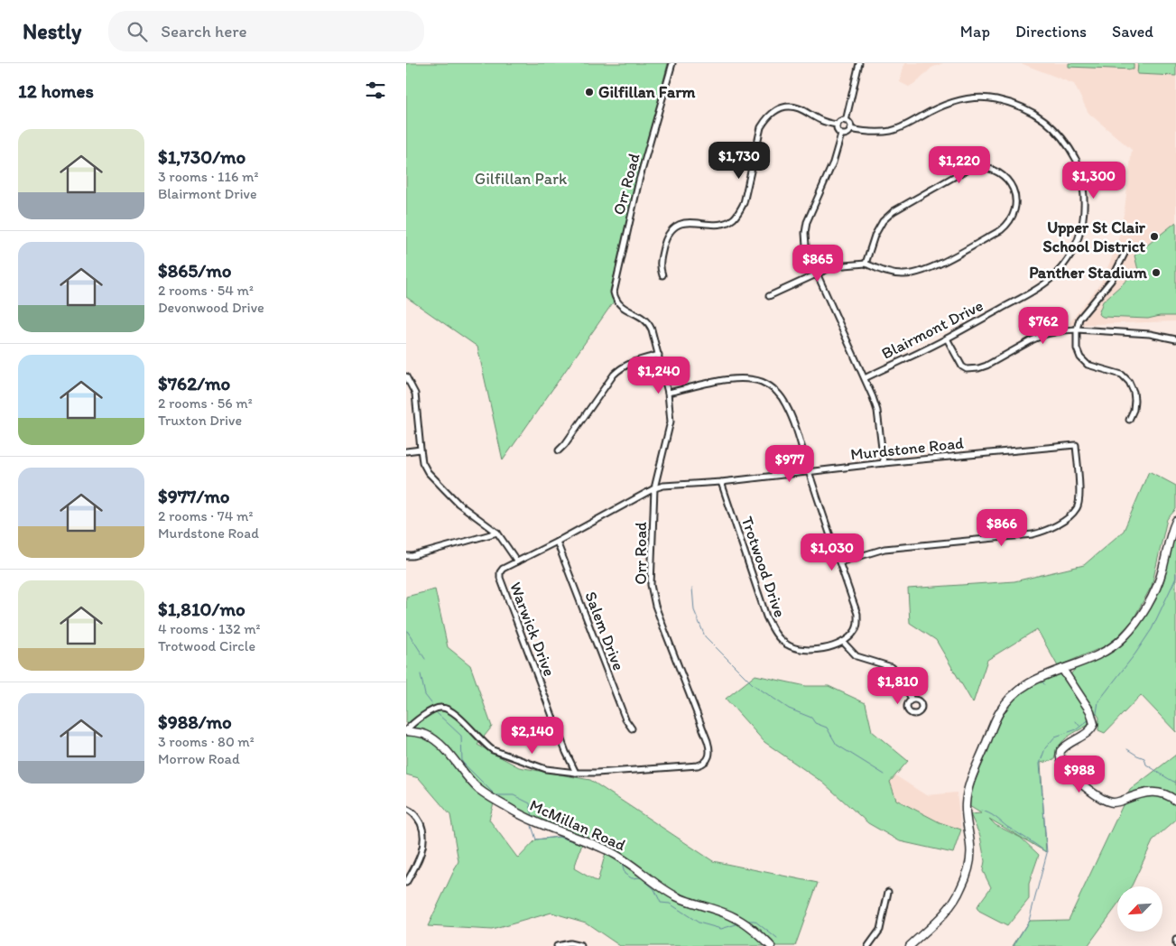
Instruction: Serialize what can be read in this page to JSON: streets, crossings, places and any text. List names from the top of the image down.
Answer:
{
  "streets": {
    "street": [
      "Orr Road",
      "Blairmont Drive",
      "Murdstone Road",
      "Trotwood Drive",
      "Warwick Drive",
      "Salem Drive",
      "McMillan Road"
    ]
  },
  "crossings": [
    ["Orr Road", "Murdstone Road"],
    ["Orr Road", "Warwick Drive"],
    ["Orr Road", "McMillan Road"],
    ["Murdstone Road", "Trotwood Drive"],
    ["Murdstone Road", "Warwick Drive"],
    ["Murdstone Road", "Salem Drive"]
  ],
  "parks": ["Gilfillan Park"],
  "places": ["Gilfillan Farm", "Upper St Clair School District", "Panther Stadium"],
  "north": "bottom left",
  "page": {
    "header": "Nestly",
    "search": "Search here",
    "nav": ["Map", "Directions", "Saved"],
    "heading": "12 homes",
    "list": [
      {
        "name": "$1,730/mo",
        "note": "3 rooms · 116 m² · Blairmont Drive"
      },
      {
        "name": "$865/mo",
        "note": "2 rooms · 54 m² · Devonwood Drive"
      },
      {
        "name": "$762/mo",
        "note": "2 rooms · 56 m² · Truxton Drive"
      },
      {
        "name": "$977/mo",
        "note": "2 rooms · 74 m² · Murdstone Road"
      },
      {
        "name": "$1,810/mo",
        "note": "4 rooms · 132 m² · Trotwood Circle"
      },
      {
        "name": "$988/mo",
        "note": "3 rooms · 80 m² · Morrow Road"
      }
    ],
    "price": [
      "$1,730",
      "$1,220",
      "$1,300",
      "$865",
      "$762",
      "$1,240",
      "$977",
      "$866",
      "$1,030",
      "$1,810",
      "$2,140",
      "$988"
    ]
  }
}
